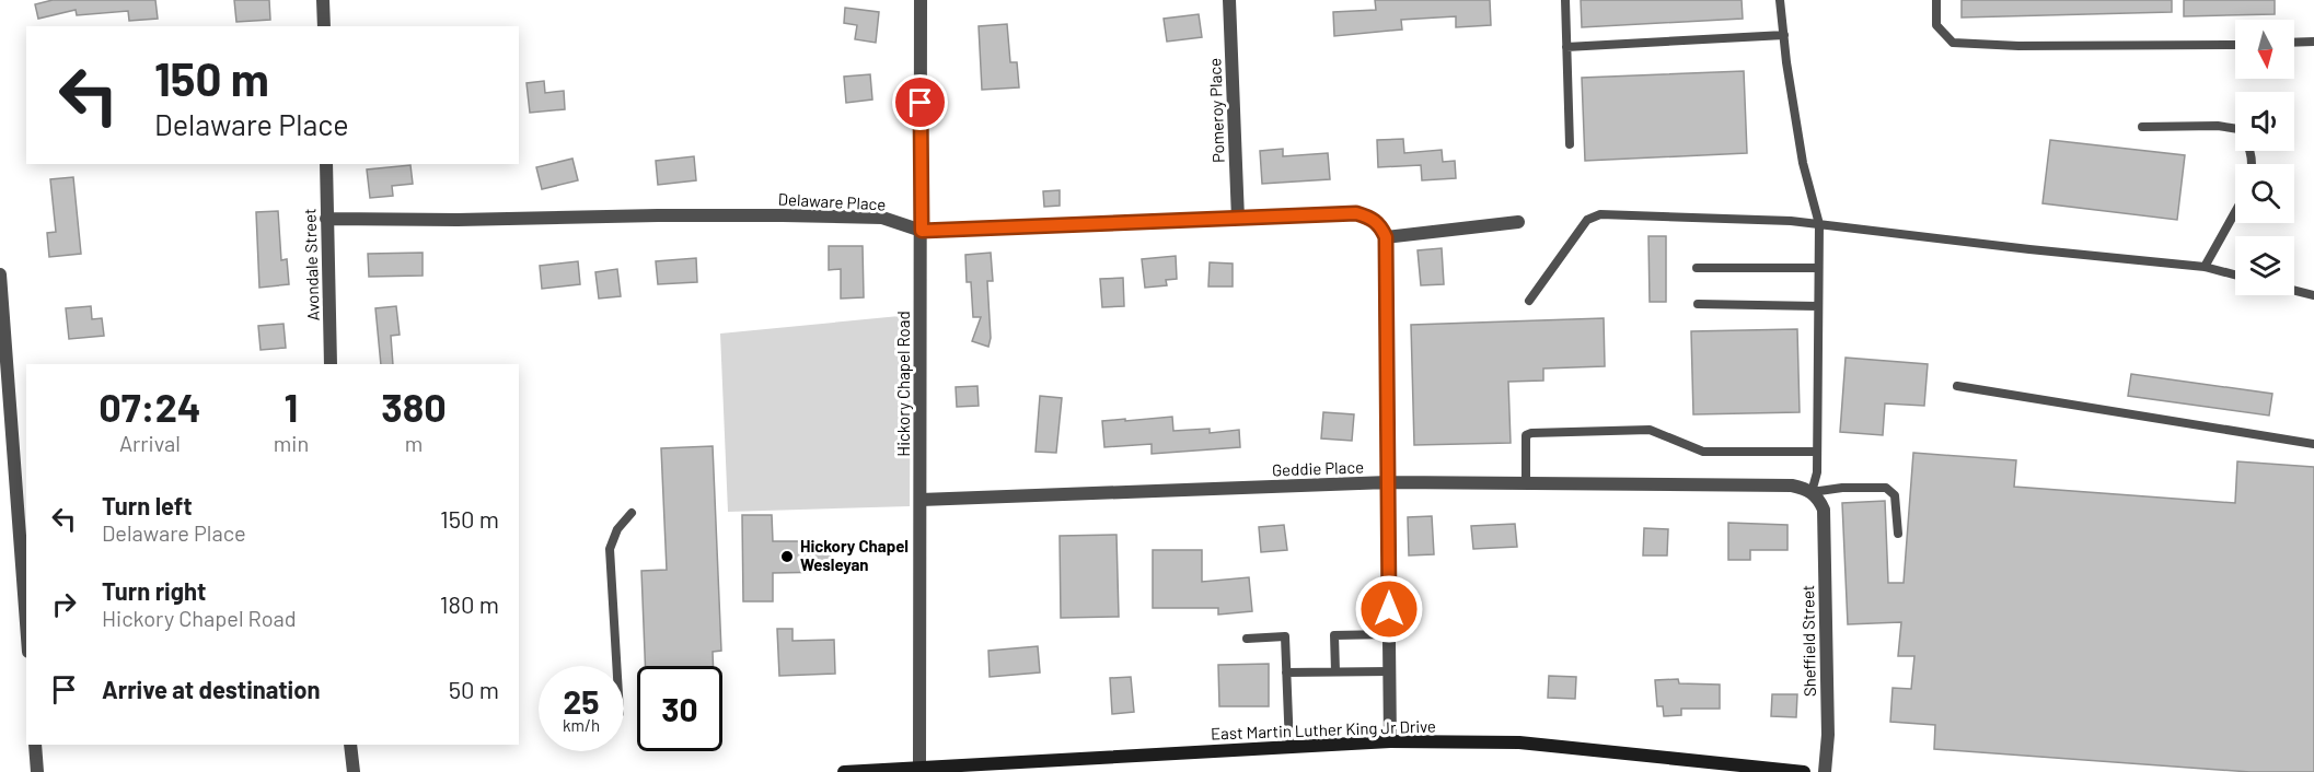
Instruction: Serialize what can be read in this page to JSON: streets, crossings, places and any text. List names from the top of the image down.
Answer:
{
  "streets": {
    "main road": ["East Martin Luther King Jr Drive"],
    "street": [
      "Pomeroy Place",
      "Delaware Place",
      "Avondale Street",
      "Hickory Chapel Road",
      "Geddie Place",
      "Sheffield Street"
    ]
  },
  "crossings": [
    ["Pomeroy Place", "Delaware Place"],
    ["Delaware Place", "Avondale Street"],
    ["Delaware Place", "Hickory Chapel Road"],
    ["Hickory Chapel Road", "Geddie Place"],
    ["Hickory Chapel Road", "East Martin Luther King Jr Drive"],
    ["Geddie Place", "Sheffield Street"]
  ],
  "places": ["Hickory Chapel Wesleyan"],
  "north": "bottom",
  "page": {
    "turn": ["150 m", "Delaware Place"],
    "eta": [
      "07:24",
      "Arrival",
      "1",
      "min",
      "380",
      "m"
    ],
    "list": [
      {
        "name": "Turn left",
        "note": "Delaware Place",
        "value": "150 m"
      },
      {
        "name": "Turn right",
        "note": "Hickory Chapel Road",
        "value": "180 m"
      },
      {
        "name": "Arrive at destination",
        "value": "50 m"
      }
    ],
    "speed": "25 km/h",
    "limit": "30"
  }
}
